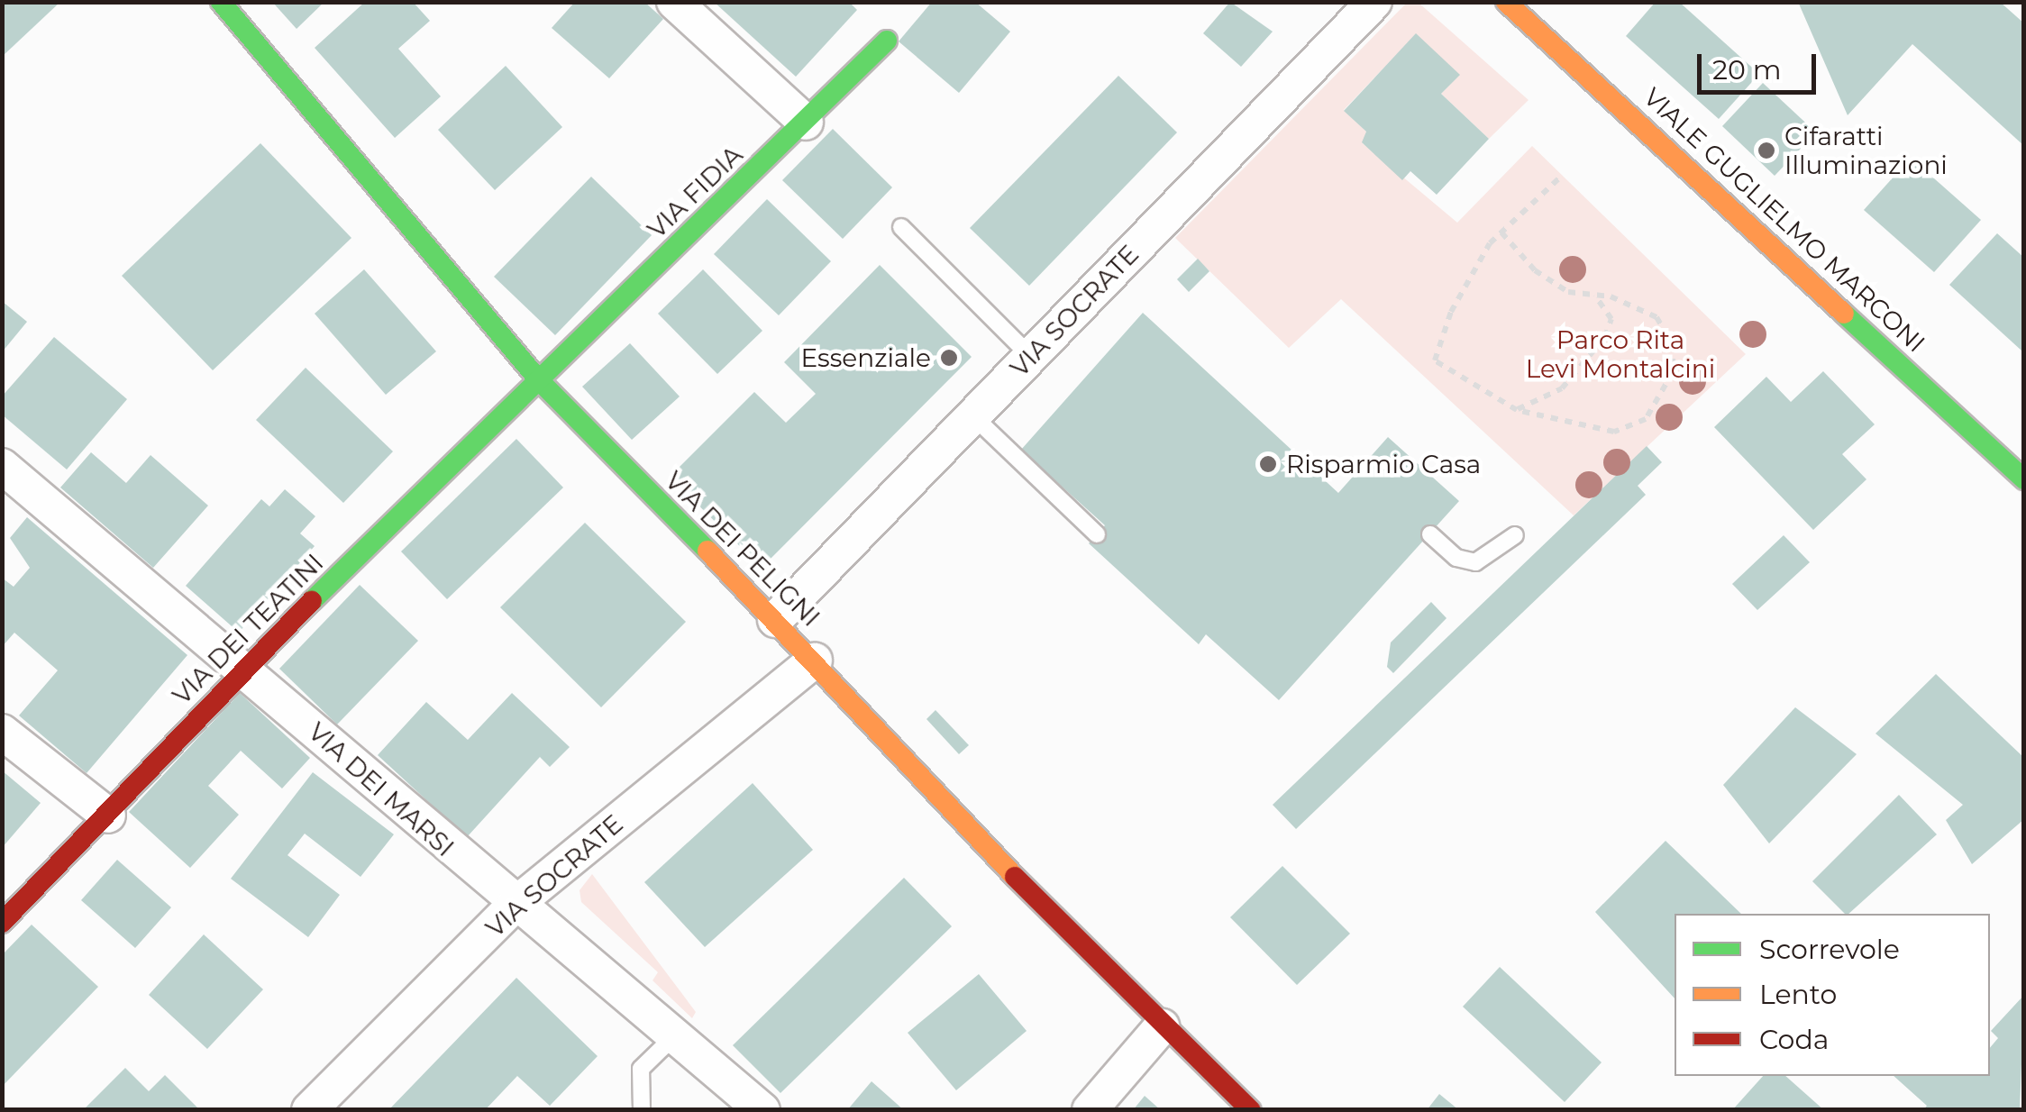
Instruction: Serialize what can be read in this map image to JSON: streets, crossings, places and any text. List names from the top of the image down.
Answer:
{
  "streets": {
    "street": [
      "VIA FIDIA",
      "VIALE GUGLIELMO MARCONI",
      "VIA SOCRATE",
      "VIA DEI PELIGNI",
      "VIA DEI TEATINI",
      "VIA DEI MARSI"
    ]
  },
  "crossings": [
    ["VIA FIDIA", "VIA DEI PELIGNI"],
    ["VIA FIDIA", "VIA DEI TEATINI"],
    ["VIA SOCRATE", "VIA DEI PELIGNI"],
    ["VIA SOCRATE", "VIA DEI MARSI"],
    ["VIA DEI PELIGNI", "VIA DEI TEATINI"],
    ["VIA DEI TEATINI", "VIA DEI MARSI"]
  ],
  "parks": ["Parco Rita Levi Montalcini"],
  "places": ["Cifaratti Illuminazioni", "Essenziale", "Risparmio Casa"],
  "legend": ["Scorrevole", "Lento", "Coda"],
  "scale_bar": "20 m"
}
